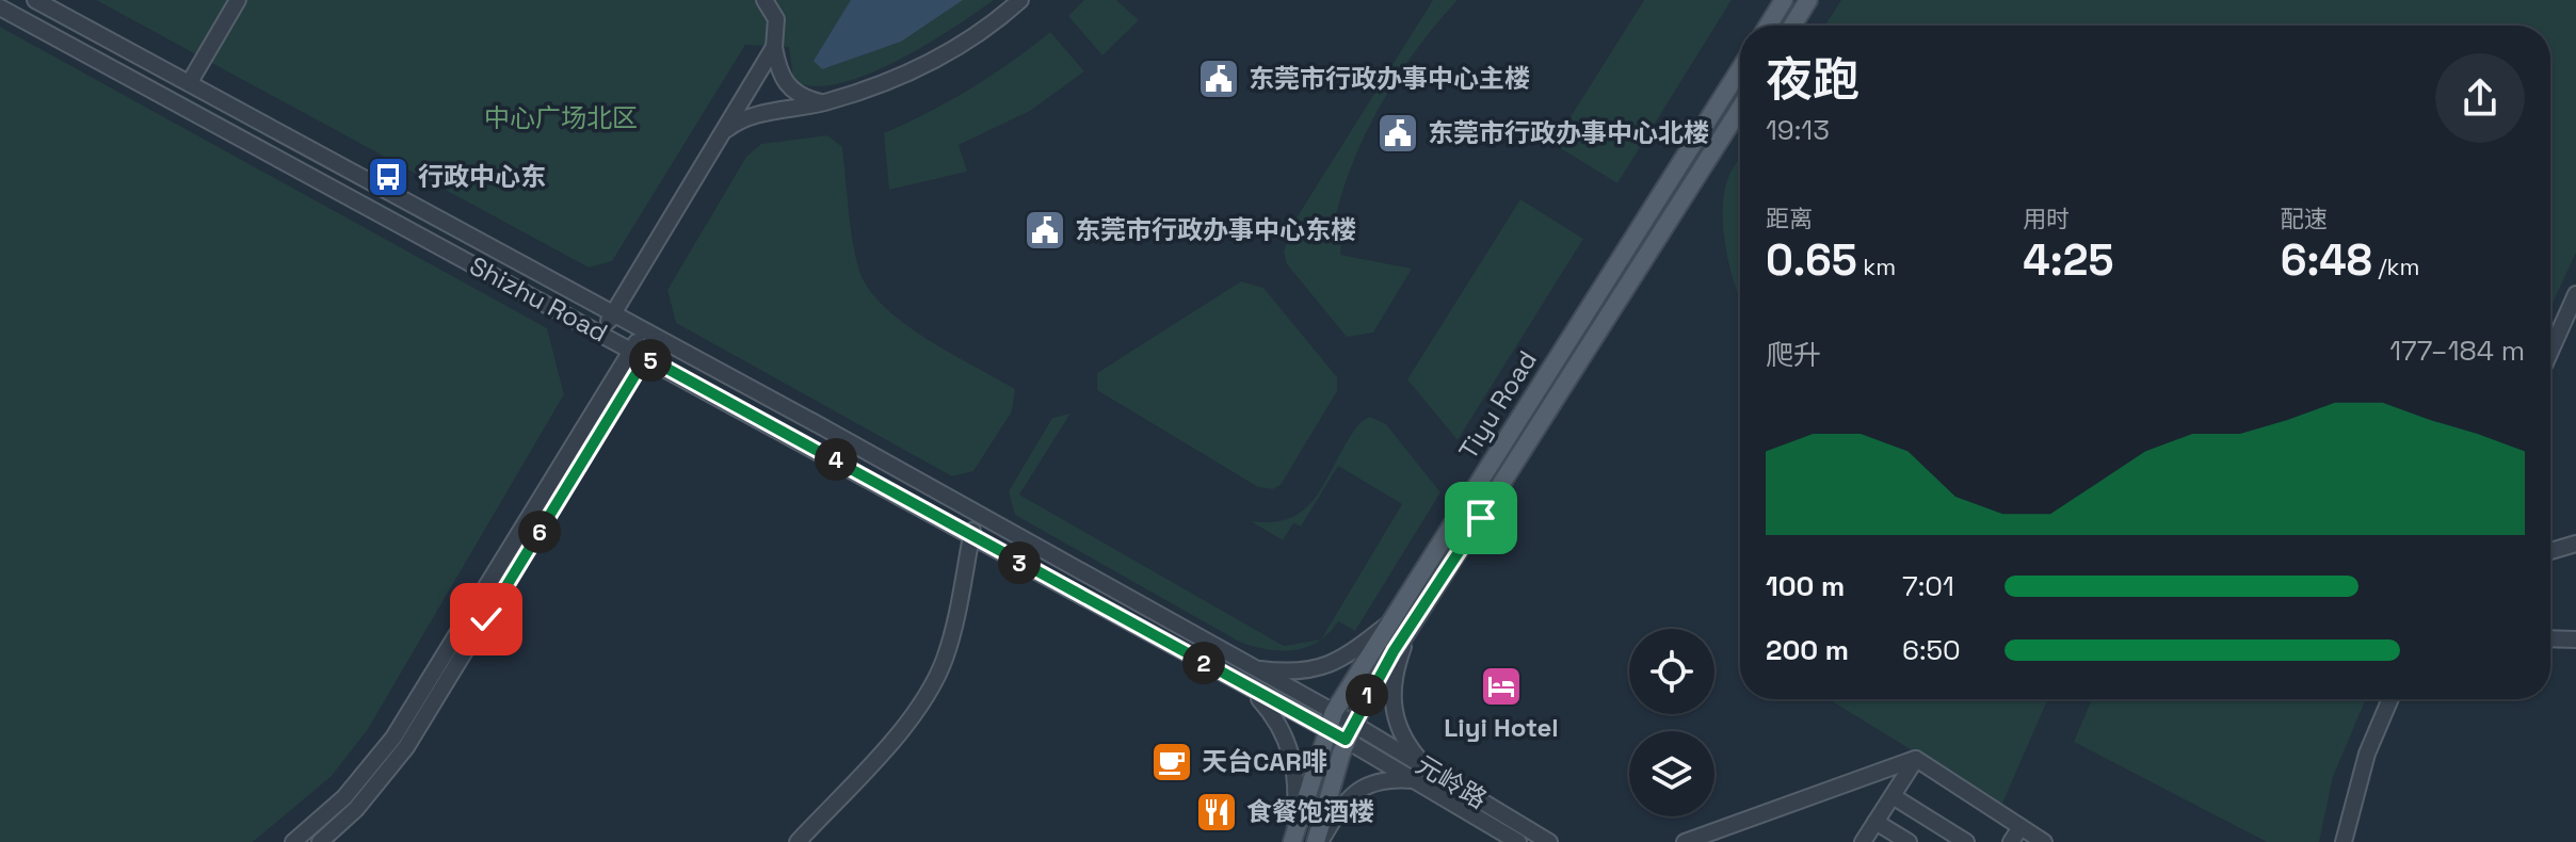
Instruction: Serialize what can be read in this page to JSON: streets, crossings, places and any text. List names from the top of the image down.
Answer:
{
  "streets": {
    "main road": ["Tiyu Road"],
    "street": ["Shizhu Road", "元岭路"]
  },
  "crossings": [
    ["Shizhu Road", "Tiyu Road"],
    ["Shizhu Road", "元岭路"],
    ["Tiyu Road", "元岭路"]
  ],
  "parks": ["中心广场北区"],
  "places": {
    "public building": ["东莞市行政办事中心主楼", "东莞市行政办事中心北楼", "东莞市行政办事中心东楼"],
    "bus stop": ["行政中心东"],
    "hotel": ["Liyi Hotel"],
    "cafe": ["天台CAR啡"],
    "restaurant": ["食餐饱酒楼"]
  },
  "page": {
    "heading": ["夜跑", "19:13"],
    "stats": [
      ["距离", "0.65 km"],
      ["用时", "4:25"],
      ["配速", "6:48 /km"]
    ],
    "chart": ["爬升", "177–184 m"],
    "pins": [
      "5",
      "4",
      "6",
      "3",
      "2",
      "1"
    ],
    "list": [
      {
        "name": "100 m",
        "note": "7:01"
      },
      {
        "name": "200 m",
        "note": "6:50"
      }
    ]
  }
}
